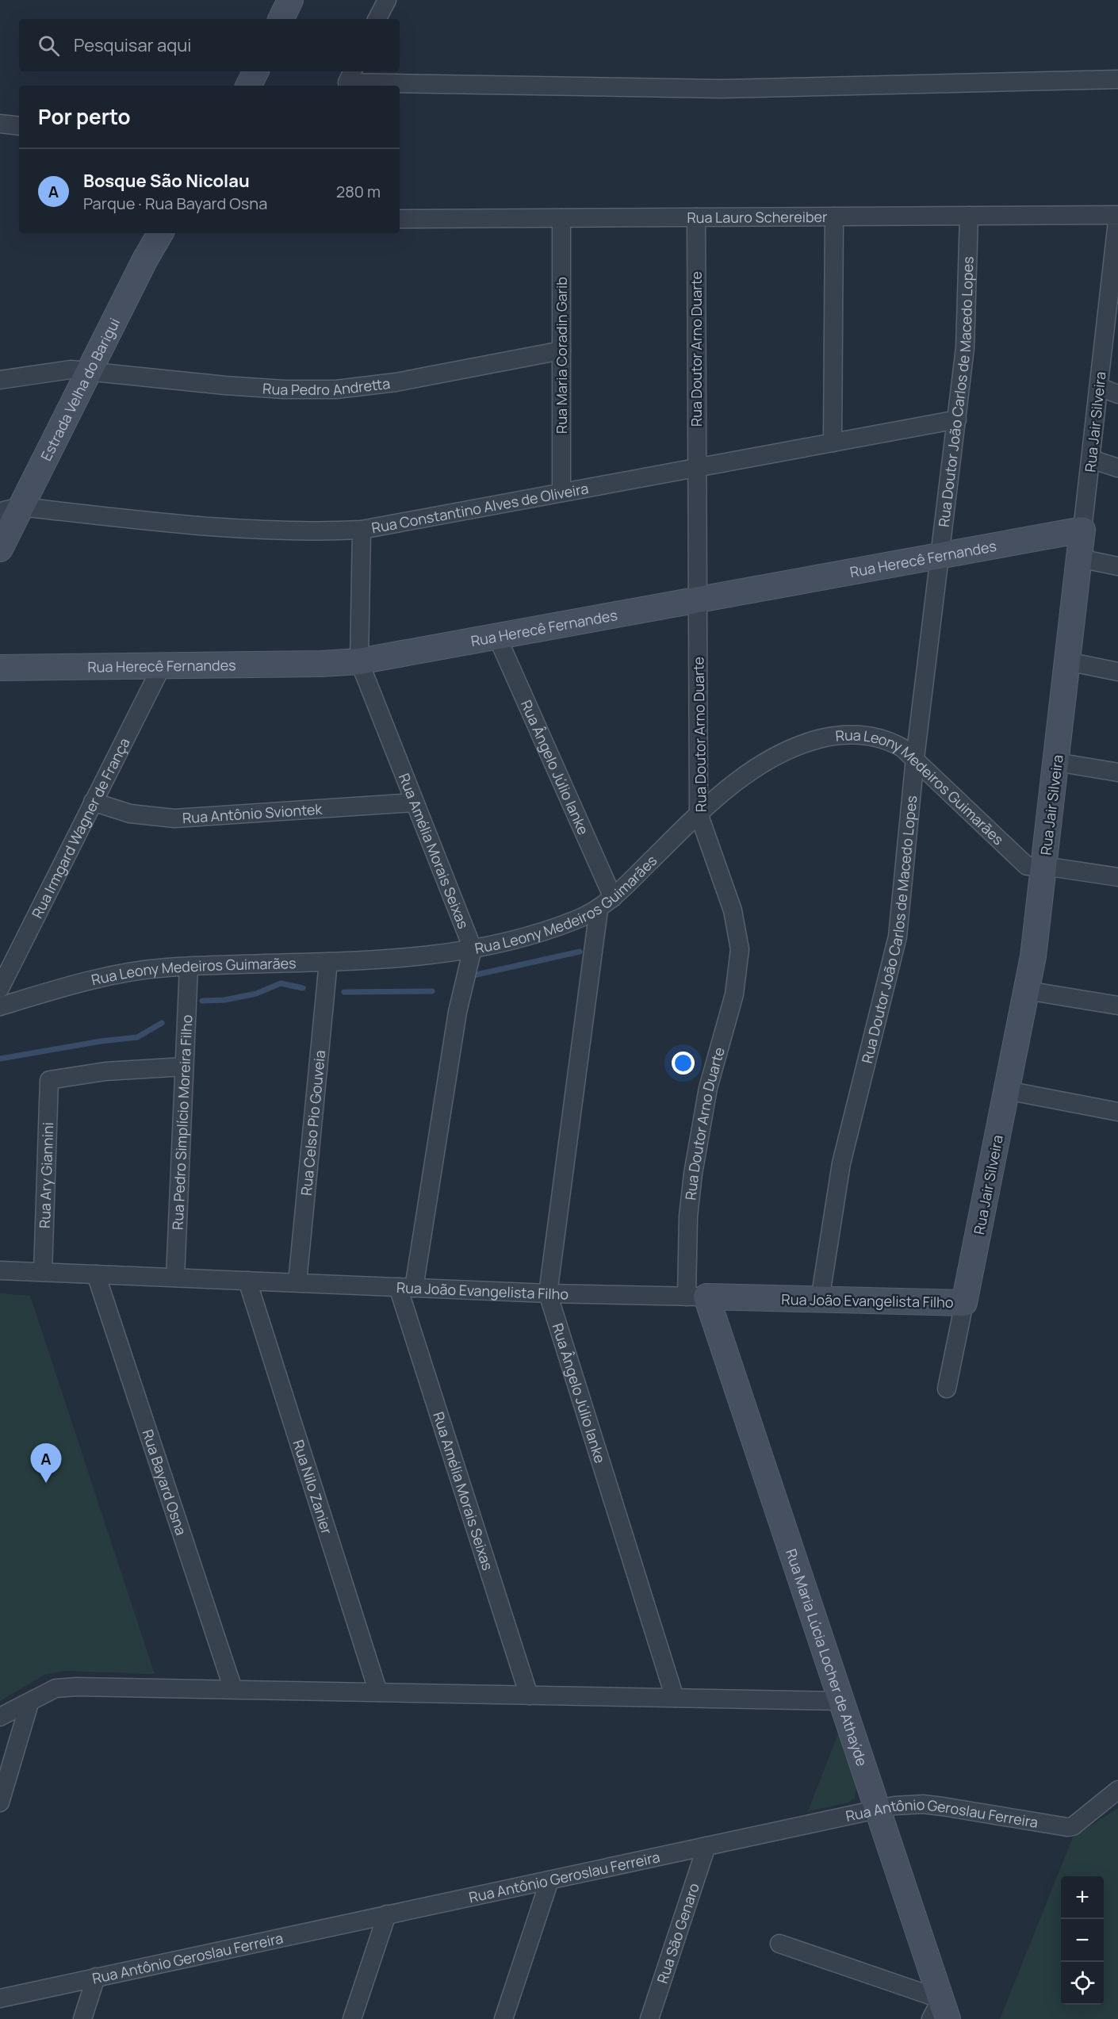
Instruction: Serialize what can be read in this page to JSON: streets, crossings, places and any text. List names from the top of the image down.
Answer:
{
  "streets": {
    "street": [
      "Rua Lauro Schereiber",
      "Rua Doutor Arno Duarte",
      "Rua Maria Coradin Garib",
      "Rua Pedro Andretta",
      "Estrada Velha do Barigui",
      "Rua Doutor João Carlos de Macedo Lopes",
      "Rua Jair Silveira",
      "Rua Constantino Alves de Oliveira",
      "Rua Herecê Fernandes",
      "Rua Ângelo Júlio Ianke",
      "Rua Leony Medeiros Guimarães",
      "Rua Antônio Sviontek",
      "Rua Irmgard Wagner de França",
      "Rua Amélia Morais Seixas",
      "Rua Pedro Simplício Moreira Filho",
      "Rua Celso Pio Gouveia",
      "Rua Ary Giannini",
      "Rua João Evangelista Filho",
      "Rua Bayard Osna",
      "Rua Nilo Zanier",
      "Rua Maria Lúcia Locher de Athaýde",
      "Rua Antônio Geroslau Ferreira",
      "Rua São Genaro"
    ]
  },
  "crossings": [
    ["Rua Lauro Schereiber", "Rua Doutor Arno Duarte"],
    ["Rua Lauro Schereiber", "Rua Maria Coradin Garib"],
    ["Rua Lauro Schereiber", "Rua Doutor João Carlos de Macedo Lopes"],
    ["Rua Lauro Schereiber", "Rua Jair Silveira"],
    ["Rua Doutor Arno Duarte", "Rua Constantino Alves de Oliveira"],
    ["Rua Doutor Arno Duarte", "Rua Herecê Fernandes"],
    ["Rua Doutor Arno Duarte", "Rua Leony Medeiros Guimarães"],
    ["Rua Doutor Arno Duarte", "Rua João Evangelista Filho"],
    ["Rua Doutor Arno Duarte", "Rua Maria Lúcia Locher de Athaýde"],
    ["Rua Maria Coradin Garib", "Rua Pedro Andretta"],
    ["Rua Maria Coradin Garib", "Rua Constantino Alves de Oliveira"],
    ["Rua Pedro Andretta", "Estrada Velha do Barigui"],
    ["Estrada Velha do Barigui", "Rua Constantino Alves de Oliveira"],
    ["Rua Doutor João Carlos de Macedo Lopes", "Rua Constantino Alves de Oliveira"],
    ["Rua Doutor João Carlos de Macedo Lopes", "Rua Herecê Fernandes"],
    ["Rua Doutor João Carlos de Macedo Lopes", "Rua Leony Medeiros Guimarães"],
    ["Rua Doutor João Carlos de Macedo Lopes", "Rua João Evangelista Filho"],
    ["Rua Jair Silveira", "Rua Herecê Fernandes"],
    ["Rua Jair Silveira", "Rua Leony Medeiros Guimarães"],
    ["Rua Jair Silveira", "Rua João Evangelista Filho"],
    ["Rua Constantino Alves de Oliveira", "Rua Amélia Morais Seixas"],
    ["Rua Herecê Fernandes", "Rua Ângelo Júlio Ianke"],
    ["Rua Herecê Fernandes", "Rua Irmgard Wagner de França"],
    ["Rua Herecê Fernandes", "Rua Amélia Morais Seixas"],
    ["Rua Ângelo Júlio Ianke", "Rua Leony Medeiros Guimarães"],
    ["Rua Ângelo Júlio Ianke", "Rua João Evangelista Filho"],
    ["Rua Leony Medeiros Guimarães", "Rua Amélia Morais Seixas"],
    ["Rua Leony Medeiros Guimarães", "Rua Pedro Simplício Moreira Filho"],
    ["Rua Leony Medeiros Guimarães", "Rua Celso Pio Gouveia"],
    ["Rua Antônio Sviontek", "Rua Irmgard Wagner de França"],
    ["Rua Antônio Sviontek", "Rua Amélia Morais Seixas"],
    ["Rua Amélia Morais Seixas", "Rua João Evangelista Filho"],
    ["Rua Pedro Simplício Moreira Filho", "Rua Ary Giannini"],
    ["Rua Pedro Simplício Moreira Filho", "Rua João Evangelista Filho"],
    ["Rua Celso Pio Gouveia", "Rua João Evangelista Filho"],
    ["Rua Ary Giannini", "Rua João Evangelista Filho"],
    ["Rua João Evangelista Filho", "Rua Bayard Osna"],
    ["Rua João Evangelista Filho", "Rua Nilo Zanier"],
    ["Rua João Evangelista Filho", "Rua Maria Lúcia Locher de Athaýde"],
    ["Rua Maria Lúcia Locher de Athaýde", "Rua Antônio Geroslau Ferreira"],
    ["Rua Antônio Geroslau Ferreira", "Rua São Genaro"]
  ],
  "page": {
    "search": "Pesquisar aqui",
    "heading": "Por perto",
    "list": [
      {
        "mark": "A",
        "name": "Bosque São Nicolau",
        "note": "Parque · Rua Bayard Osna",
        "value": "280 m"
      }
    ],
    "pins": "A",
    "map_buttons": ["+", "−"]
  }
}
